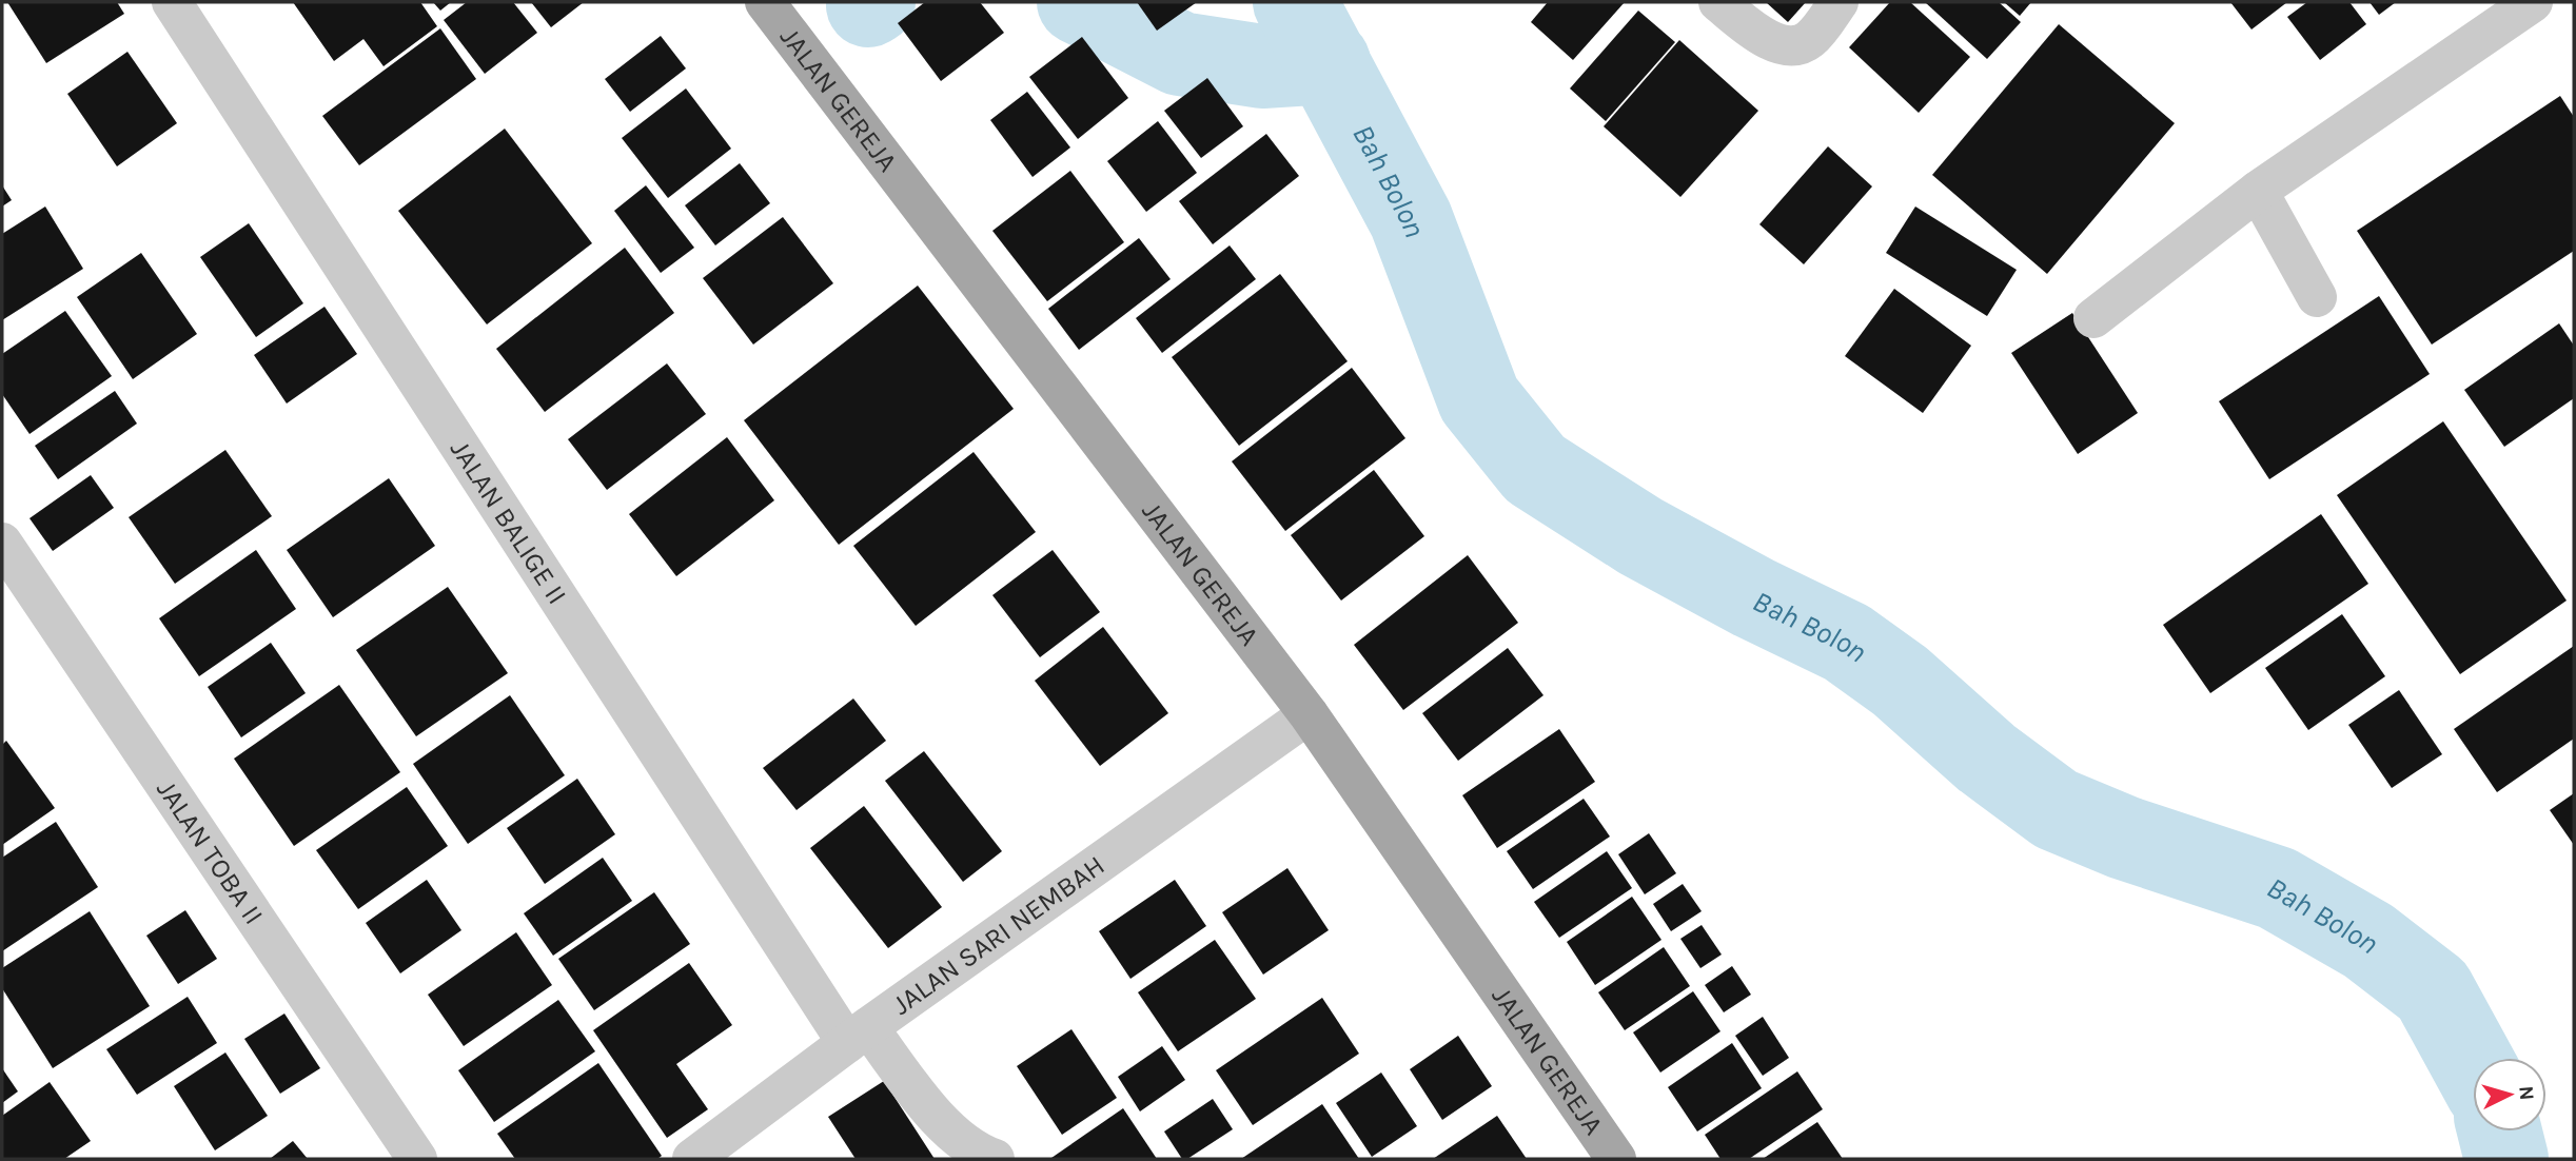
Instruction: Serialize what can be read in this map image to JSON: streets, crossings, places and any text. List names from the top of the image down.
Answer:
{
  "streets": {
    "main road": ["JALAN GEREJA"],
    "street": ["JALAN BALIGE II", "JALAN TOBA II", "JALAN SARI NEMBAH"]
  },
  "crossings": [
    ["JALAN GEREJA", "JALAN SARI NEMBAH"],
    ["JALAN BALIGE II", "JALAN SARI NEMBAH"]
  ],
  "water": ["Bah Bolon"],
  "north": "right"
}
